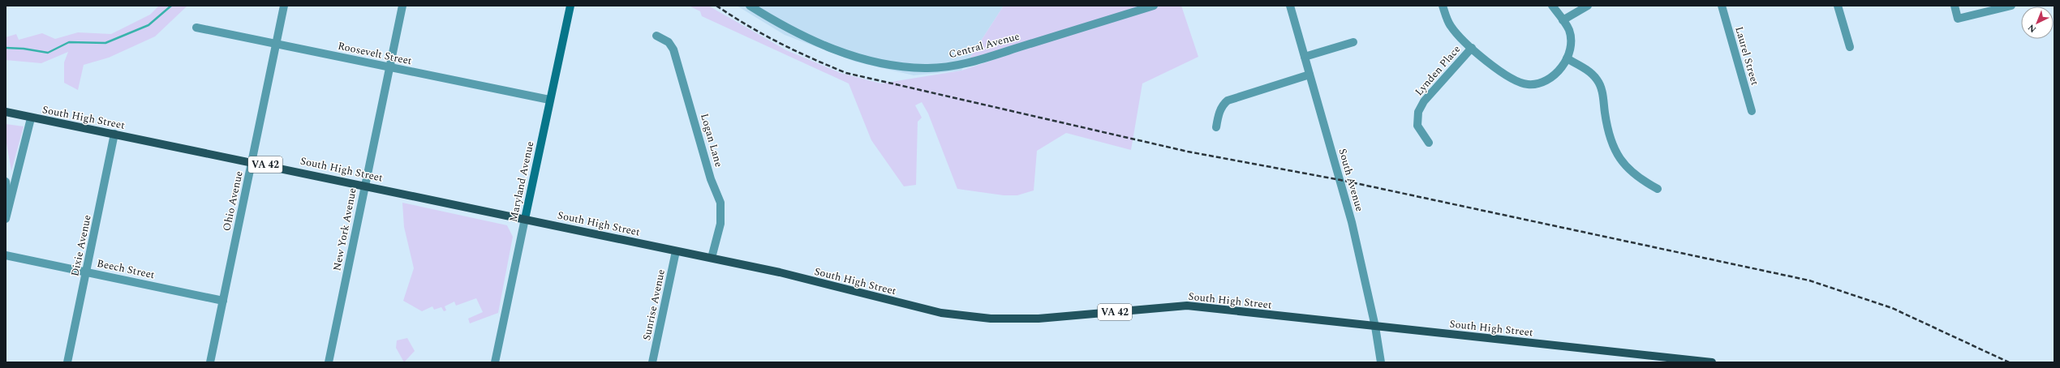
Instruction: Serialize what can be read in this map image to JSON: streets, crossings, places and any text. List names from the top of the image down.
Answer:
{
  "streets": {
    "main road": ["South High Street", "VA 42", "Maryland Avenue"],
    "street": [
      "Central Avenue",
      "Roosevelt Street",
      "Laurel Street",
      "Lynden Place",
      "Logan Lane",
      "South Avenue",
      "Ohio Avenue",
      "New York Avenue",
      "Dixie Avenue",
      "Beech Street",
      "Sunrise Avenue"
    ]
  },
  "crossings": [
    ["Roosevelt Street", "Maryland Avenue"],
    ["Roosevelt Street", "Ohio Avenue"],
    ["Roosevelt Street", "New York Avenue"],
    ["South High Street", "Logan Lane"],
    ["South High Street", "South Avenue"],
    ["South High Street", "Maryland Avenue"],
    ["South High Street", "Ohio Avenue"],
    ["South High Street", "New York Avenue"],
    ["South High Street", "Dixie Avenue"],
    ["South High Street", "Sunrise Avenue"],
    ["Ohio Avenue", "Beech Street"],
    ["Dixie Avenue", "Beech Street"]
  ],
  "north": "bottom left"
}
